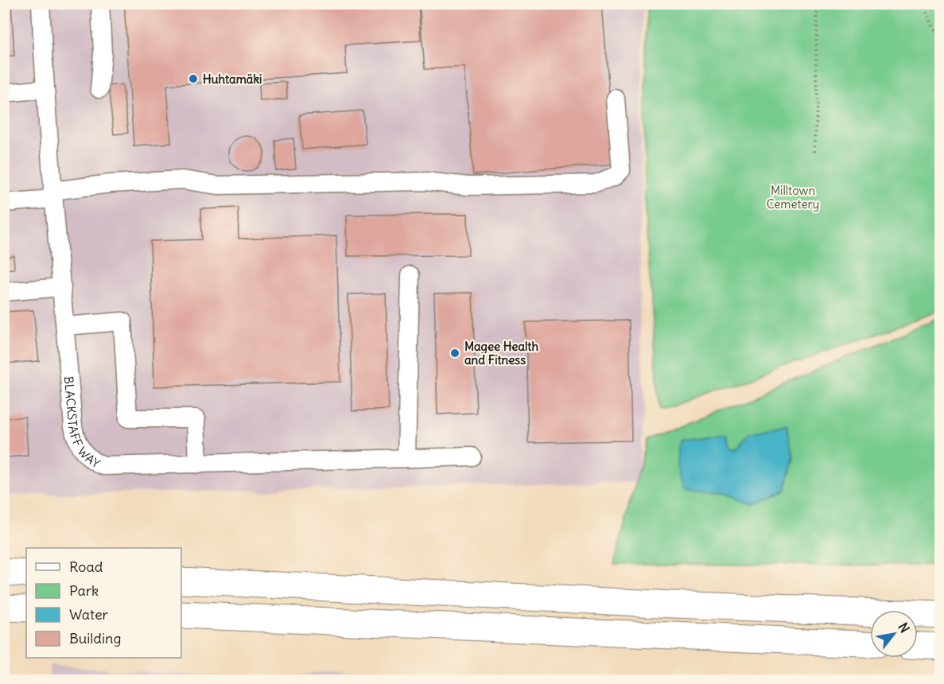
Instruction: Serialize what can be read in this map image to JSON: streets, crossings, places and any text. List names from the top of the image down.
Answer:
{
  "streets": {
    "street": ["BLACKSTAFF WAY"]
  },
  "parks": ["Milltown Cemetery"],
  "places": ["Huhtamäki", "Magee Health and Fitness"],
  "legend": [
    "Road",
    "Park",
    "Water",
    "Building"
  ],
  "north": "top right"
}
